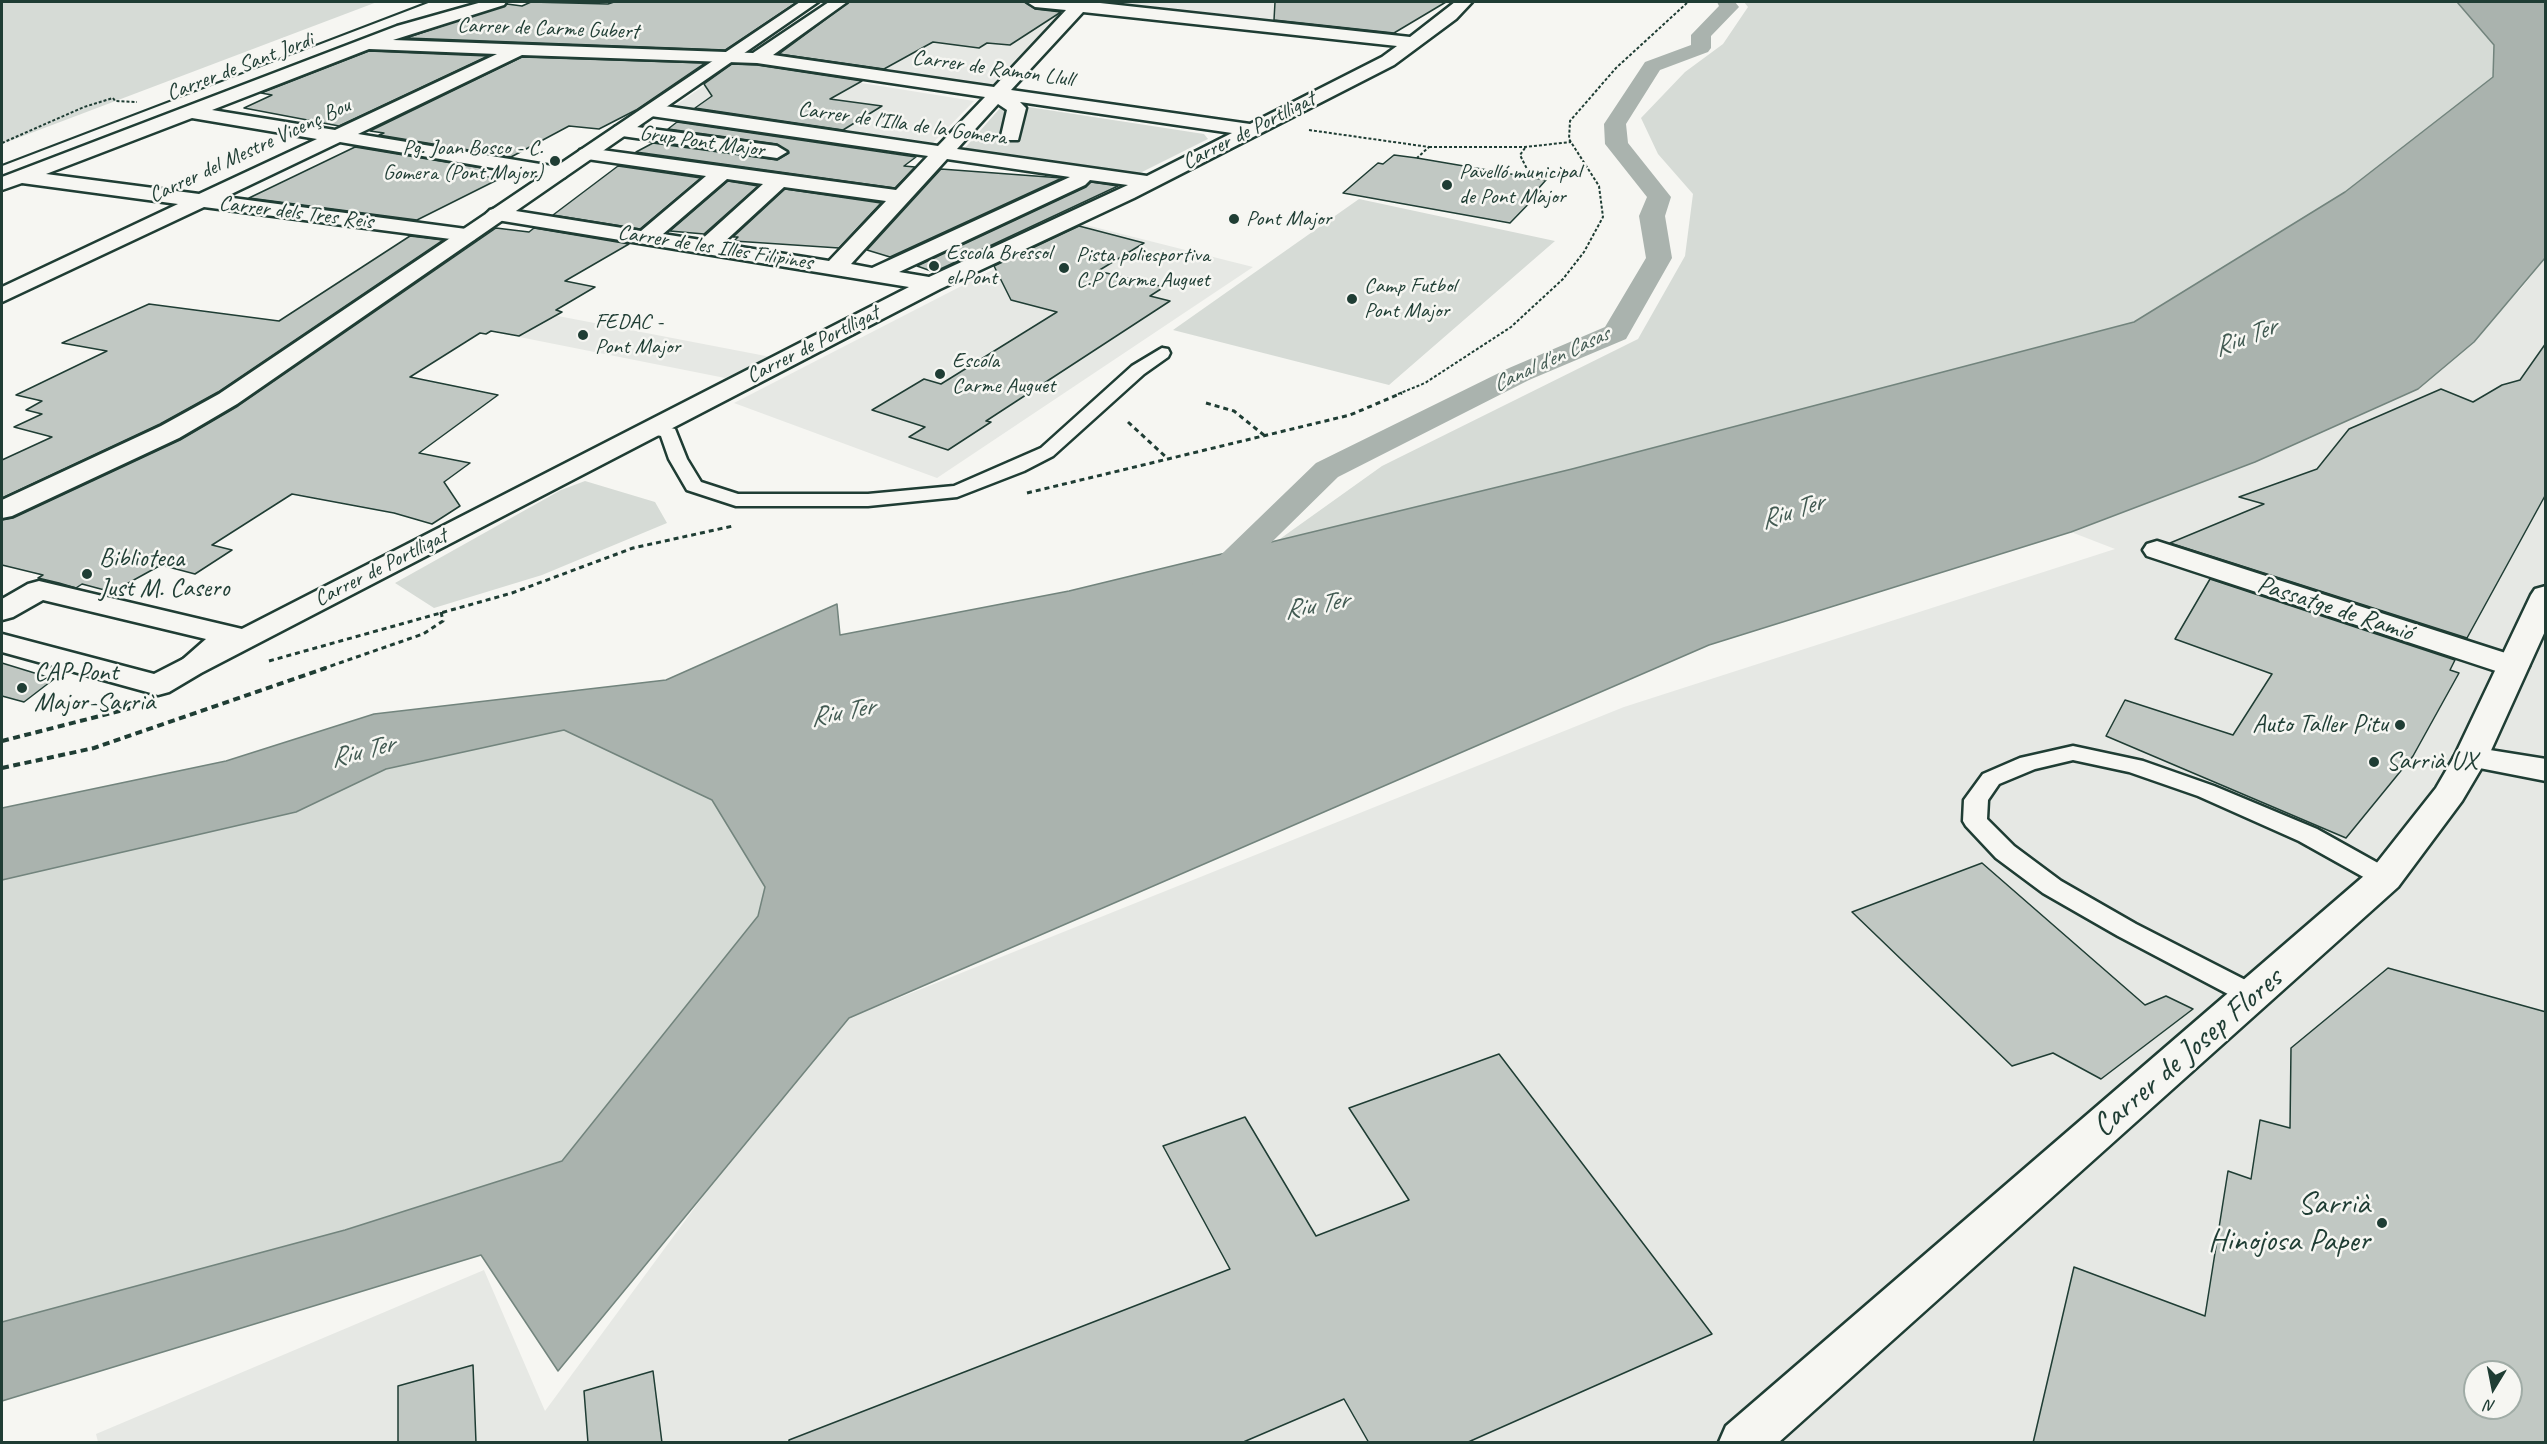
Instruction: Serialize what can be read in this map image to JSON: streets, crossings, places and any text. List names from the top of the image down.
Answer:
{
  "streets": {
    "street": [
      "Carrer de Carme Gubert",
      "Carrer de Sant Jordi",
      "Carrer de Ramon Llull",
      "Carrer de l'Illa de la Gomera",
      "Carrer de Portlligat",
      "Grup Pont Major",
      "Carrer del Mestre Vicenç Bou",
      "Carrer dels Tres Reis",
      "Carrer de les Illes Filipines",
      "Passatge de Ramió",
      "Carrer de Josep Flores"
    ]
  },
  "crossings": [
    ["Carrer de Carme Gubert", "Carrer de Sant Jordi"],
    ["Carrer de Carme Gubert", "Carrer de Ramon Llull"],
    ["Carrer de Carme Gubert", "Carrer del Mestre Vicenç Bou"],
    ["Carrer de Sant Jordi", "Carrer dels Tres Reis"],
    ["Carrer de Ramon Llull", "Carrer de Portlligat"],
    ["Carrer de l'Illa de la Gomera", "Carrer de Portlligat"],
    ["Carrer de l'Illa de la Gomera", "Grup Pont Major"],
    ["Carrer de Portlligat", "Carrer de les Illes Filipines"],
    ["Grup Pont Major", "Carrer de les Illes Filipines"],
    ["Carrer del Mestre Vicenç Bou", "Carrer dels Tres Reis"],
    ["Passatge de Ramió", "Carrer de Josep Flores"]
  ],
  "water": ["Riu Ter", "Canal d'en Casas"],
  "places": [
    "Pg. Joan Bosco - C. Gomera (Pont Major)",
    "Pavelló municipal de Pont Major",
    "Pont Major",
    "Escola Bressol el Pont",
    "Pista poliesportiva C.P Carme Auguet",
    "Camp Futbol Pont Major",
    "FEDAC - Pont Major",
    "Escola Carme Auguet",
    "Biblioteca Just M. Casero",
    "CAP Pont Major-Sarrià",
    "Auto Taller Pitu",
    "Sarrià UX",
    "Sarrià Hinojosa Paper"
  ],
  "north": "bottom"
}
